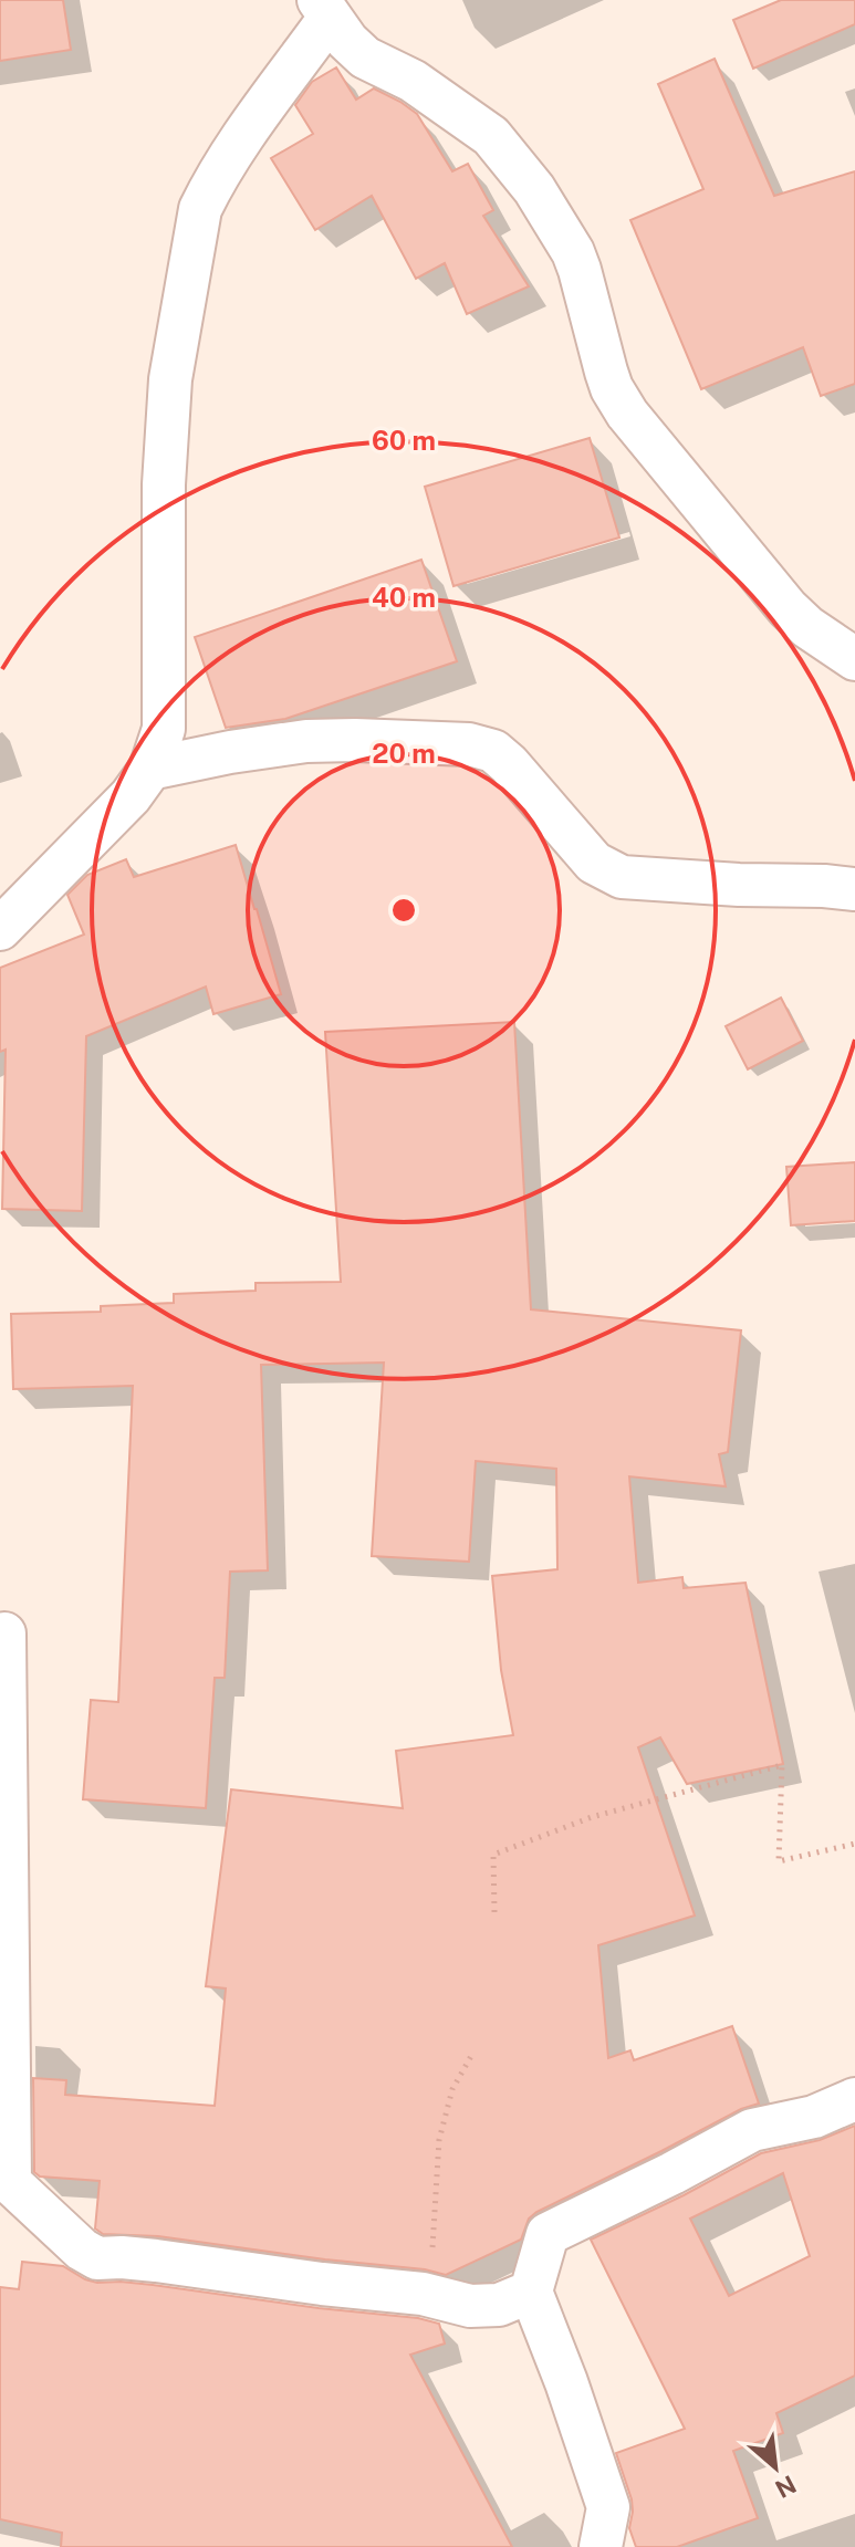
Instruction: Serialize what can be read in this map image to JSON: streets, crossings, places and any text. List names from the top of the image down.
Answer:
{
  "north": "bottom right",
  "rings": ["60 m", "40 m", "20 m"]
}
